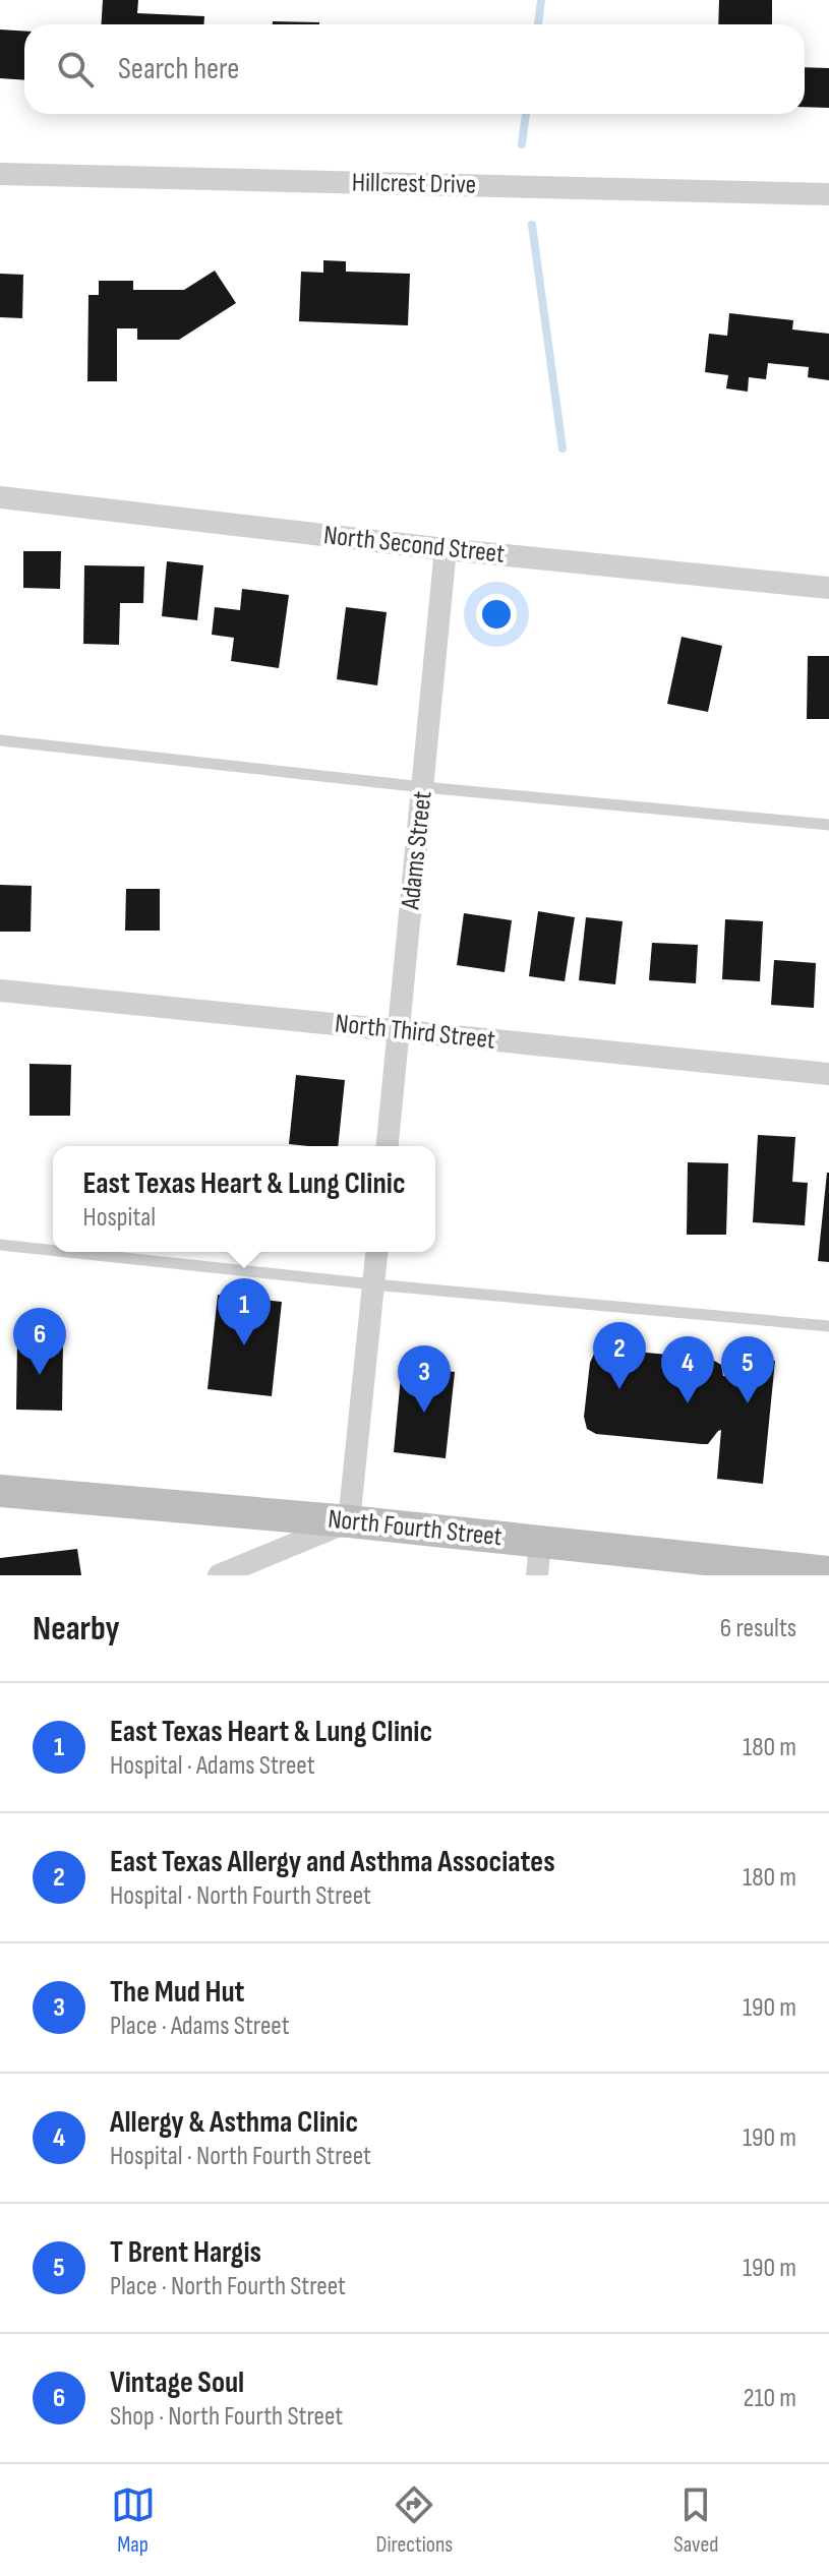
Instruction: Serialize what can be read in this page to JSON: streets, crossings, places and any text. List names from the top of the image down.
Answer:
{
  "streets": {
    "main road": ["North Fourth Street"],
    "street": [
      "Hillcrest Drive",
      "North Second Street",
      "Adams Street",
      "North Third Street"
    ]
  },
  "crossings": [
    ["North Second Street", "Adams Street"],
    ["Adams Street", "North Third Street"]
  ],
  "page": {
    "search": "Search here",
    "popup": ["East Texas Heart & Lung Clinic", "Hospital"],
    "pins": [
      "1",
      "6",
      "2",
      "4",
      "5",
      "3"
    ],
    "heading": ["Nearby", "6 results"],
    "list": [
      {
        "mark": "1",
        "name": "East Texas Heart & Lung Clinic",
        "note": "Hospital · Adams Street",
        "value": "180 m"
      },
      {
        "mark": "2",
        "name": "East Texas Allergy and Asthma Associates",
        "note": "Hospital · North Fourth Street",
        "value": "180 m"
      },
      {
        "mark": "3",
        "name": "The Mud Hut",
        "note": "Place · Adams Street",
        "value": "190 m"
      },
      {
        "mark": "4",
        "name": "Allergy & Asthma Clinic",
        "note": "Hospital · North Fourth Street",
        "value": "190 m"
      },
      {
        "mark": "5",
        "name": "T Brent Hargis",
        "note": "Place · North Fourth Street",
        "value": "190 m"
      },
      {
        "mark": "6",
        "name": "Vintage Soul",
        "note": "Shop · North Fourth Street",
        "value": "210 m"
      }
    ],
    "nav": ["Map", "Directions", "Saved"]
  }
}
